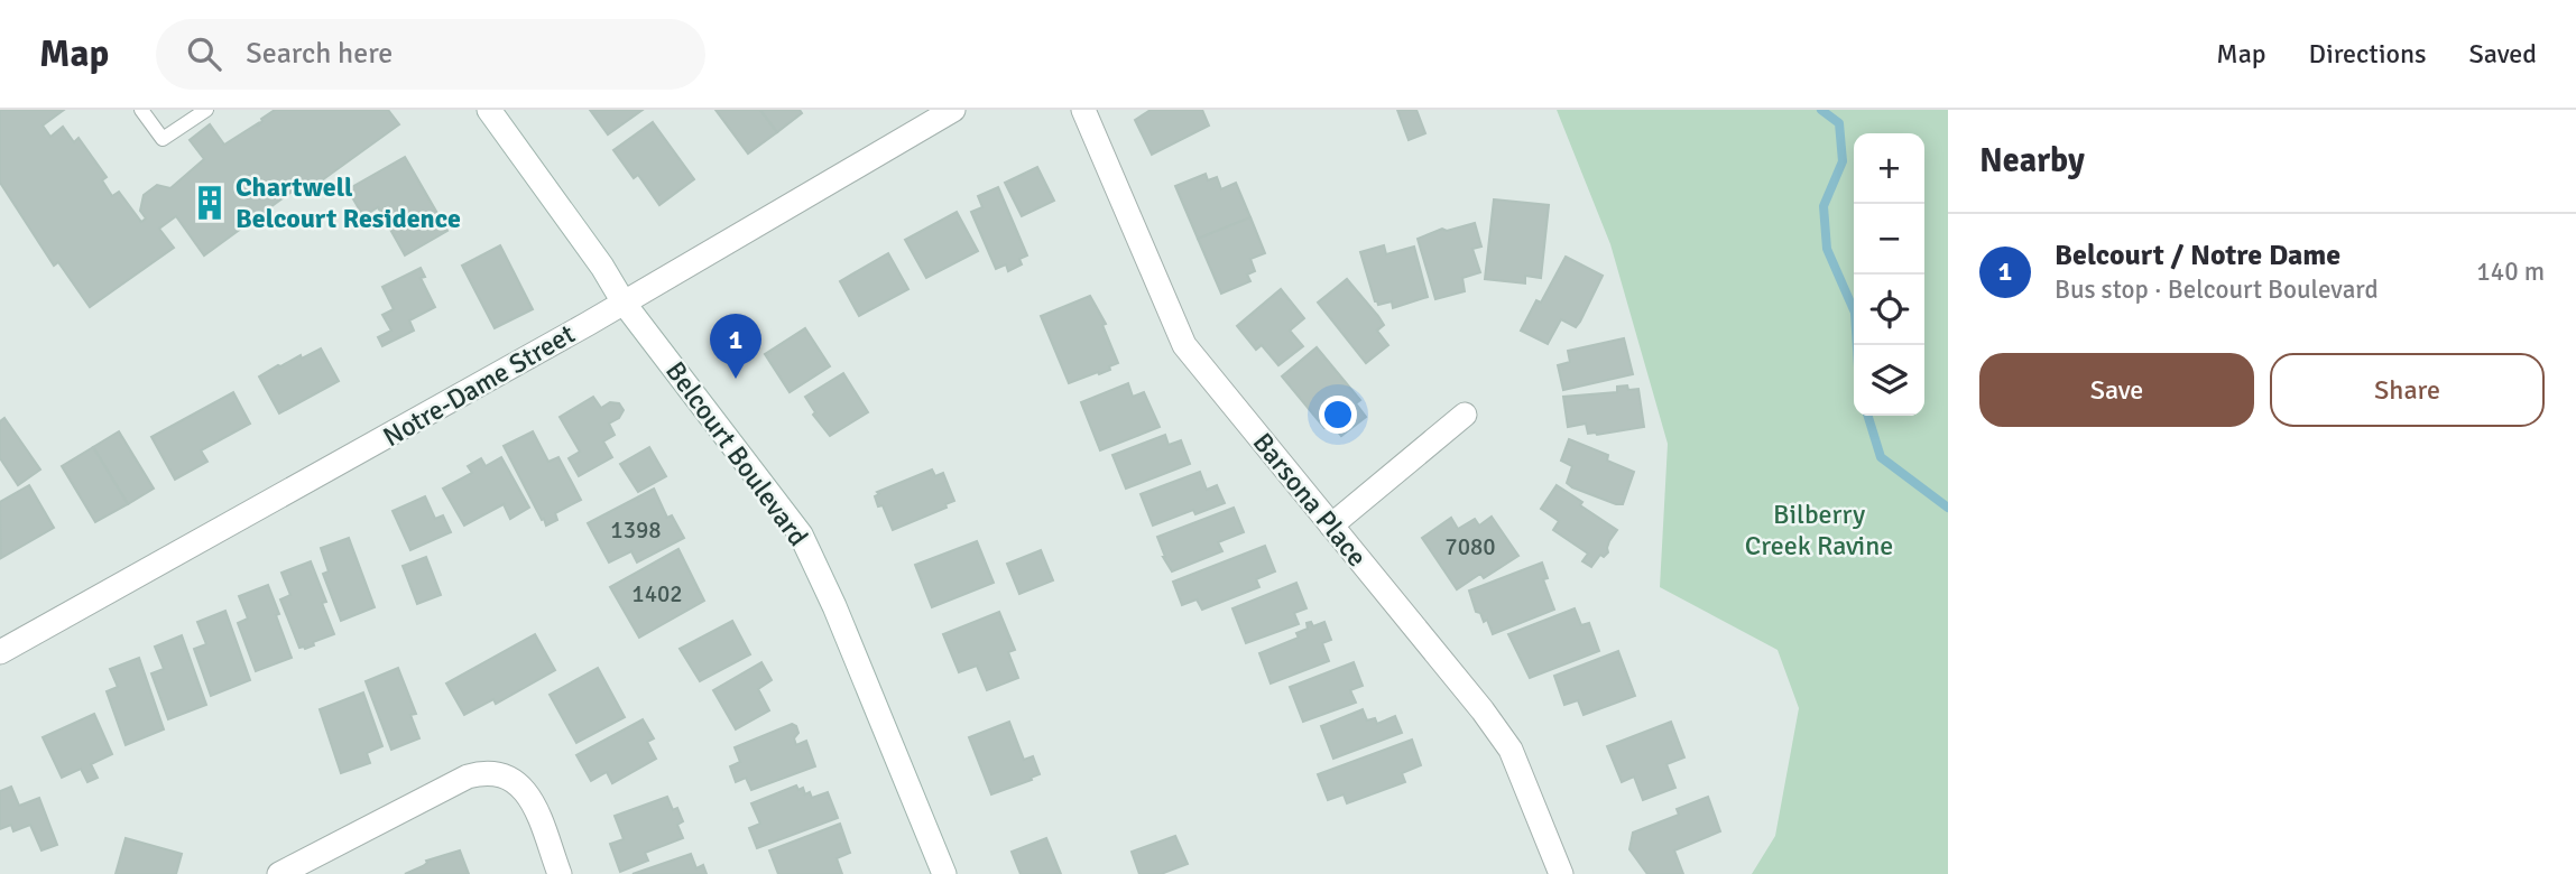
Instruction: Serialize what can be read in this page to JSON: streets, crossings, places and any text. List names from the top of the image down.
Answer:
{
  "streets": {
    "street": ["Notre-Dame Street", "Belcourt Boulevard", "Barsona Place"]
  },
  "crossings": [
    ["Notre-Dame Street", "Belcourt Boulevard"]
  ],
  "parks": ["Bilberry Creek Ravine"],
  "places": {
    "building": ["Chartwell Belcourt Residence"]
  },
  "house_numbers": ["1398", "7080", "1402"],
  "page": {
    "header": "Map",
    "search": "Search here",
    "nav": ["Map", "Directions", "Saved"],
    "heading": "Nearby",
    "map_buttons": ["+", "−"],
    "list": [
      {
        "mark": "1",
        "name": "Belcourt / Notre Dame",
        "note": "Bus stop · Belcourt Boulevard",
        "value": "140 m"
      }
    ],
    "pins": "1",
    "buttons": ["Save", "Share"]
  }
}
